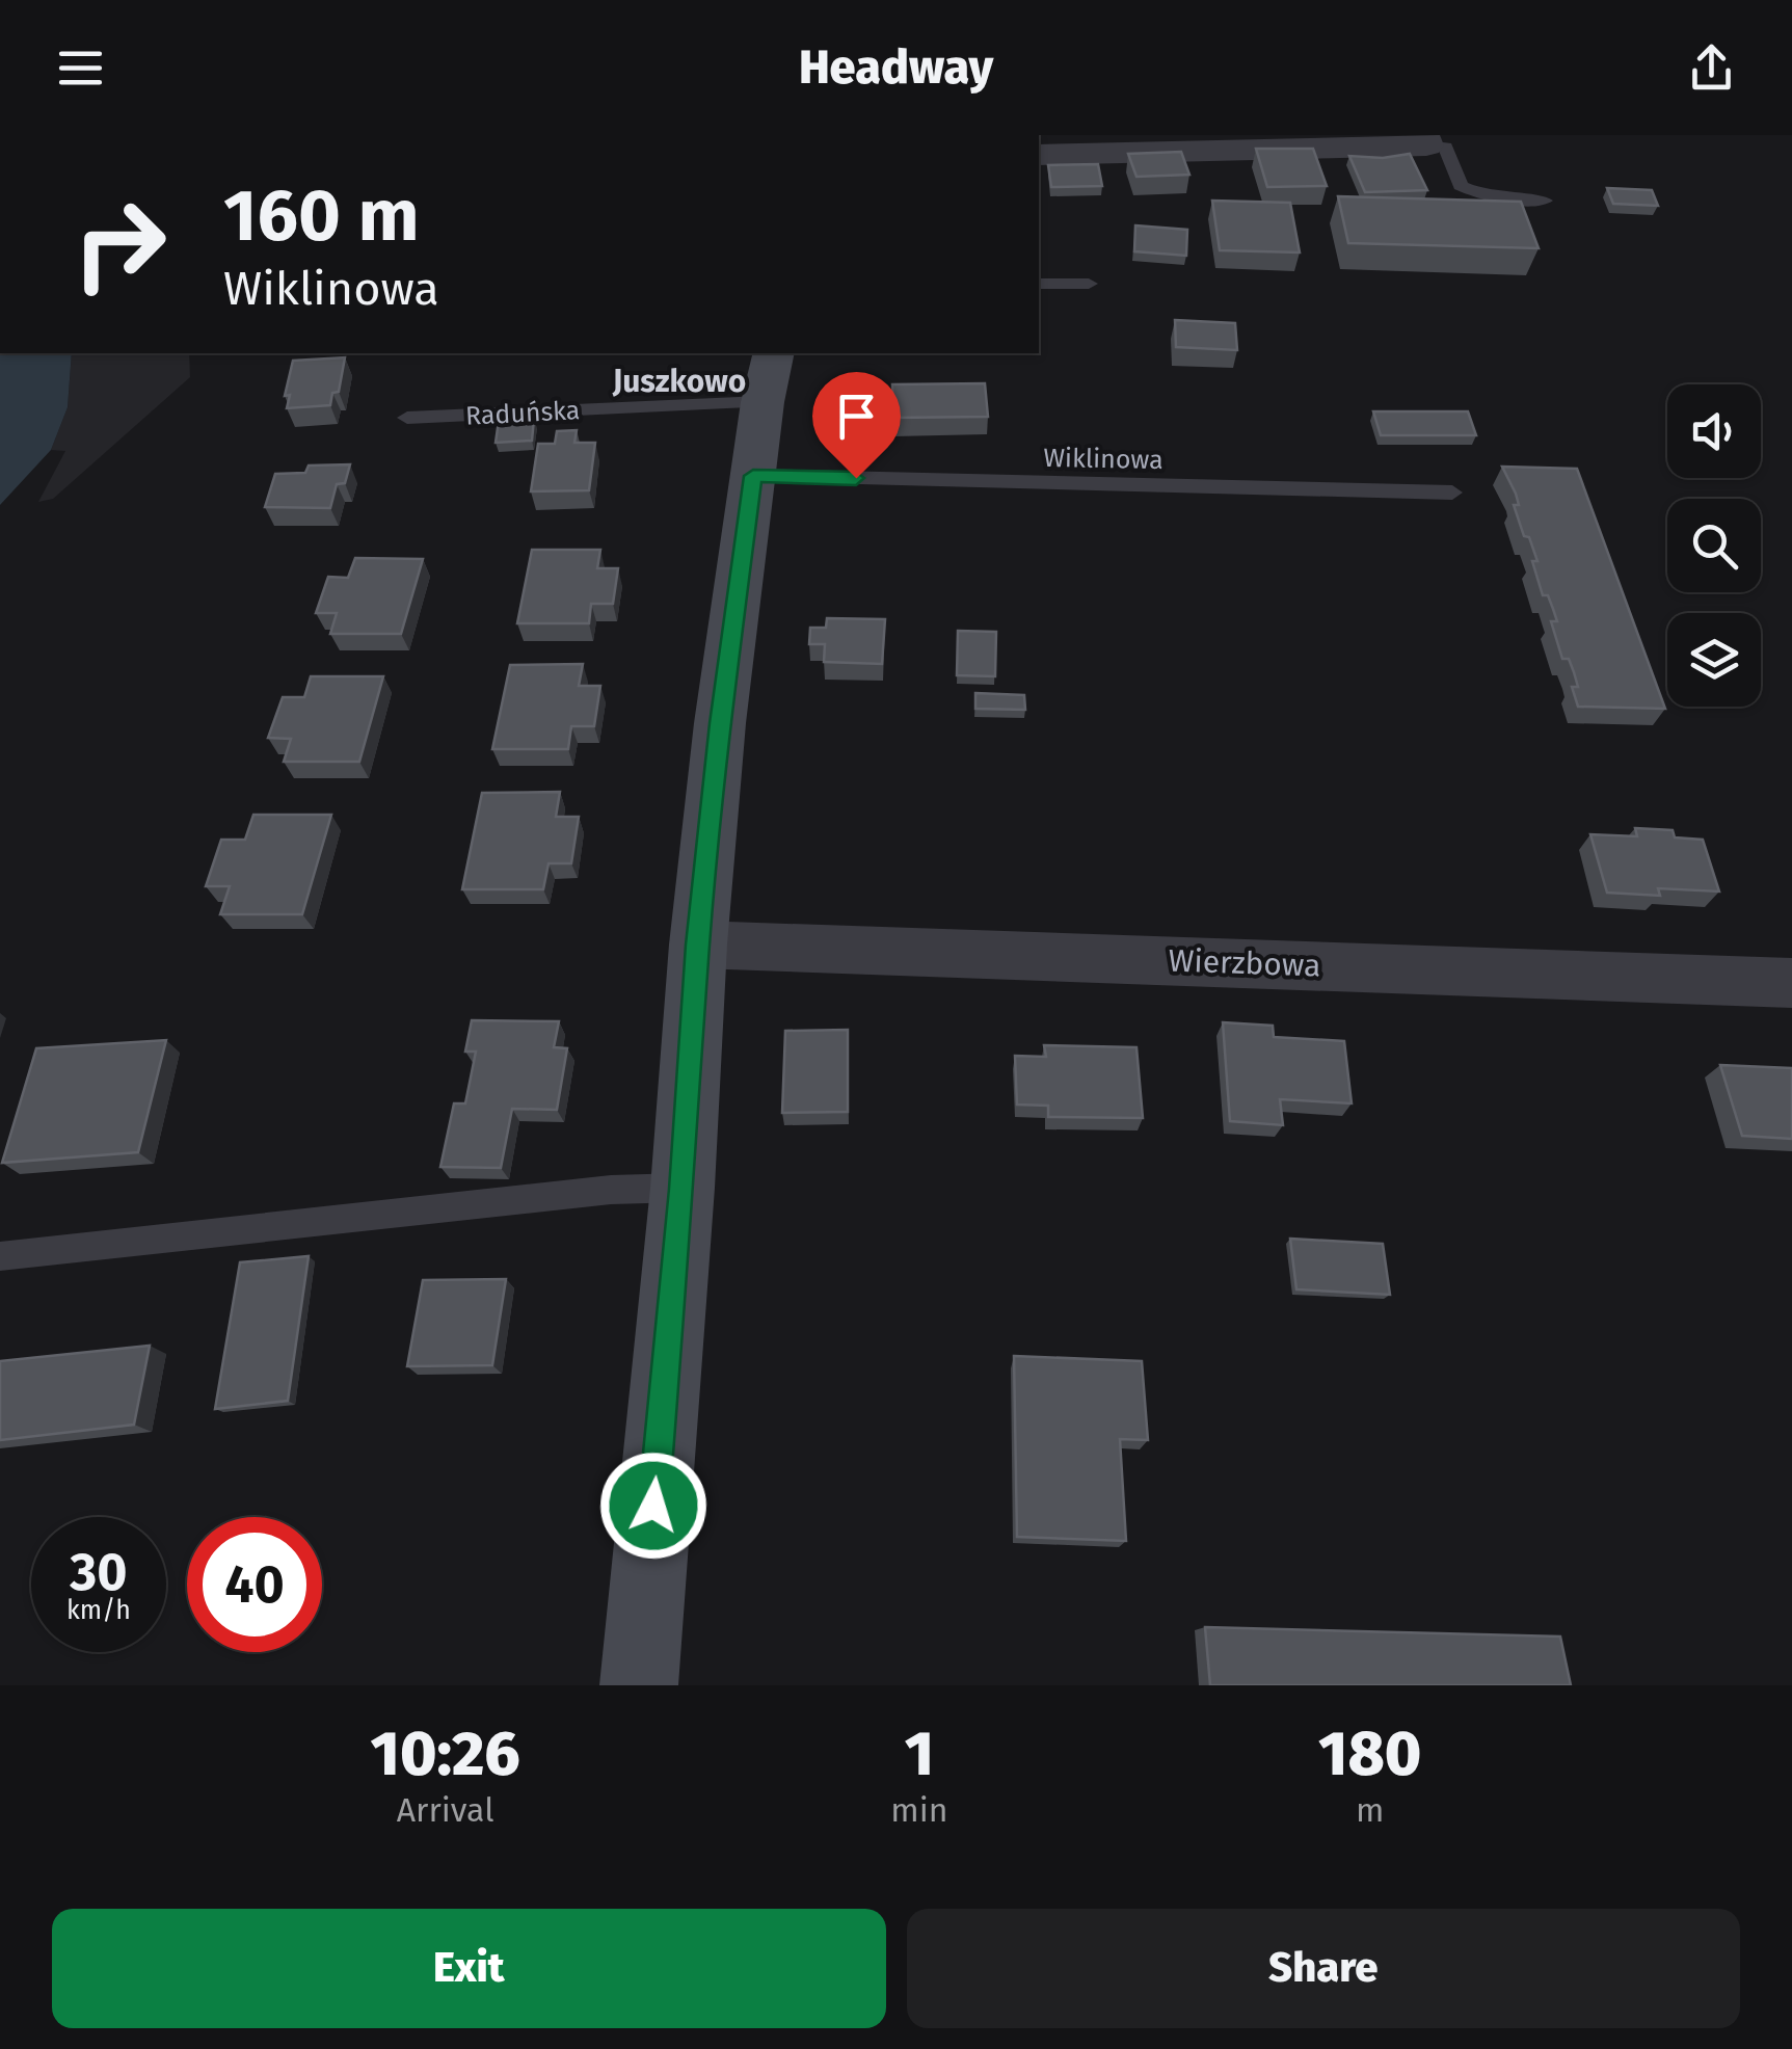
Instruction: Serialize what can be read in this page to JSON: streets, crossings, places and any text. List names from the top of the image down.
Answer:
{
  "streets": {
    "street": ["Raduńska", "Wierzbowa"],
    "lane": ["Wiklinowa"]
  },
  "crossings": [
    ["Raduńska", "Wiklinowa"],
    ["Raduńska", "Wierzbowa"]
  ],
  "districts": ["Juszkowo"],
  "page": {
    "header": "Headway",
    "turn": ["160 m", "Wiklinowa"],
    "speed": "30 km/h",
    "limit": "40",
    "eta": [
      "10:26",
      "Arrival",
      "1",
      "min",
      "180",
      "m"
    ],
    "buttons": ["Exit", "Share"]
  }
}
